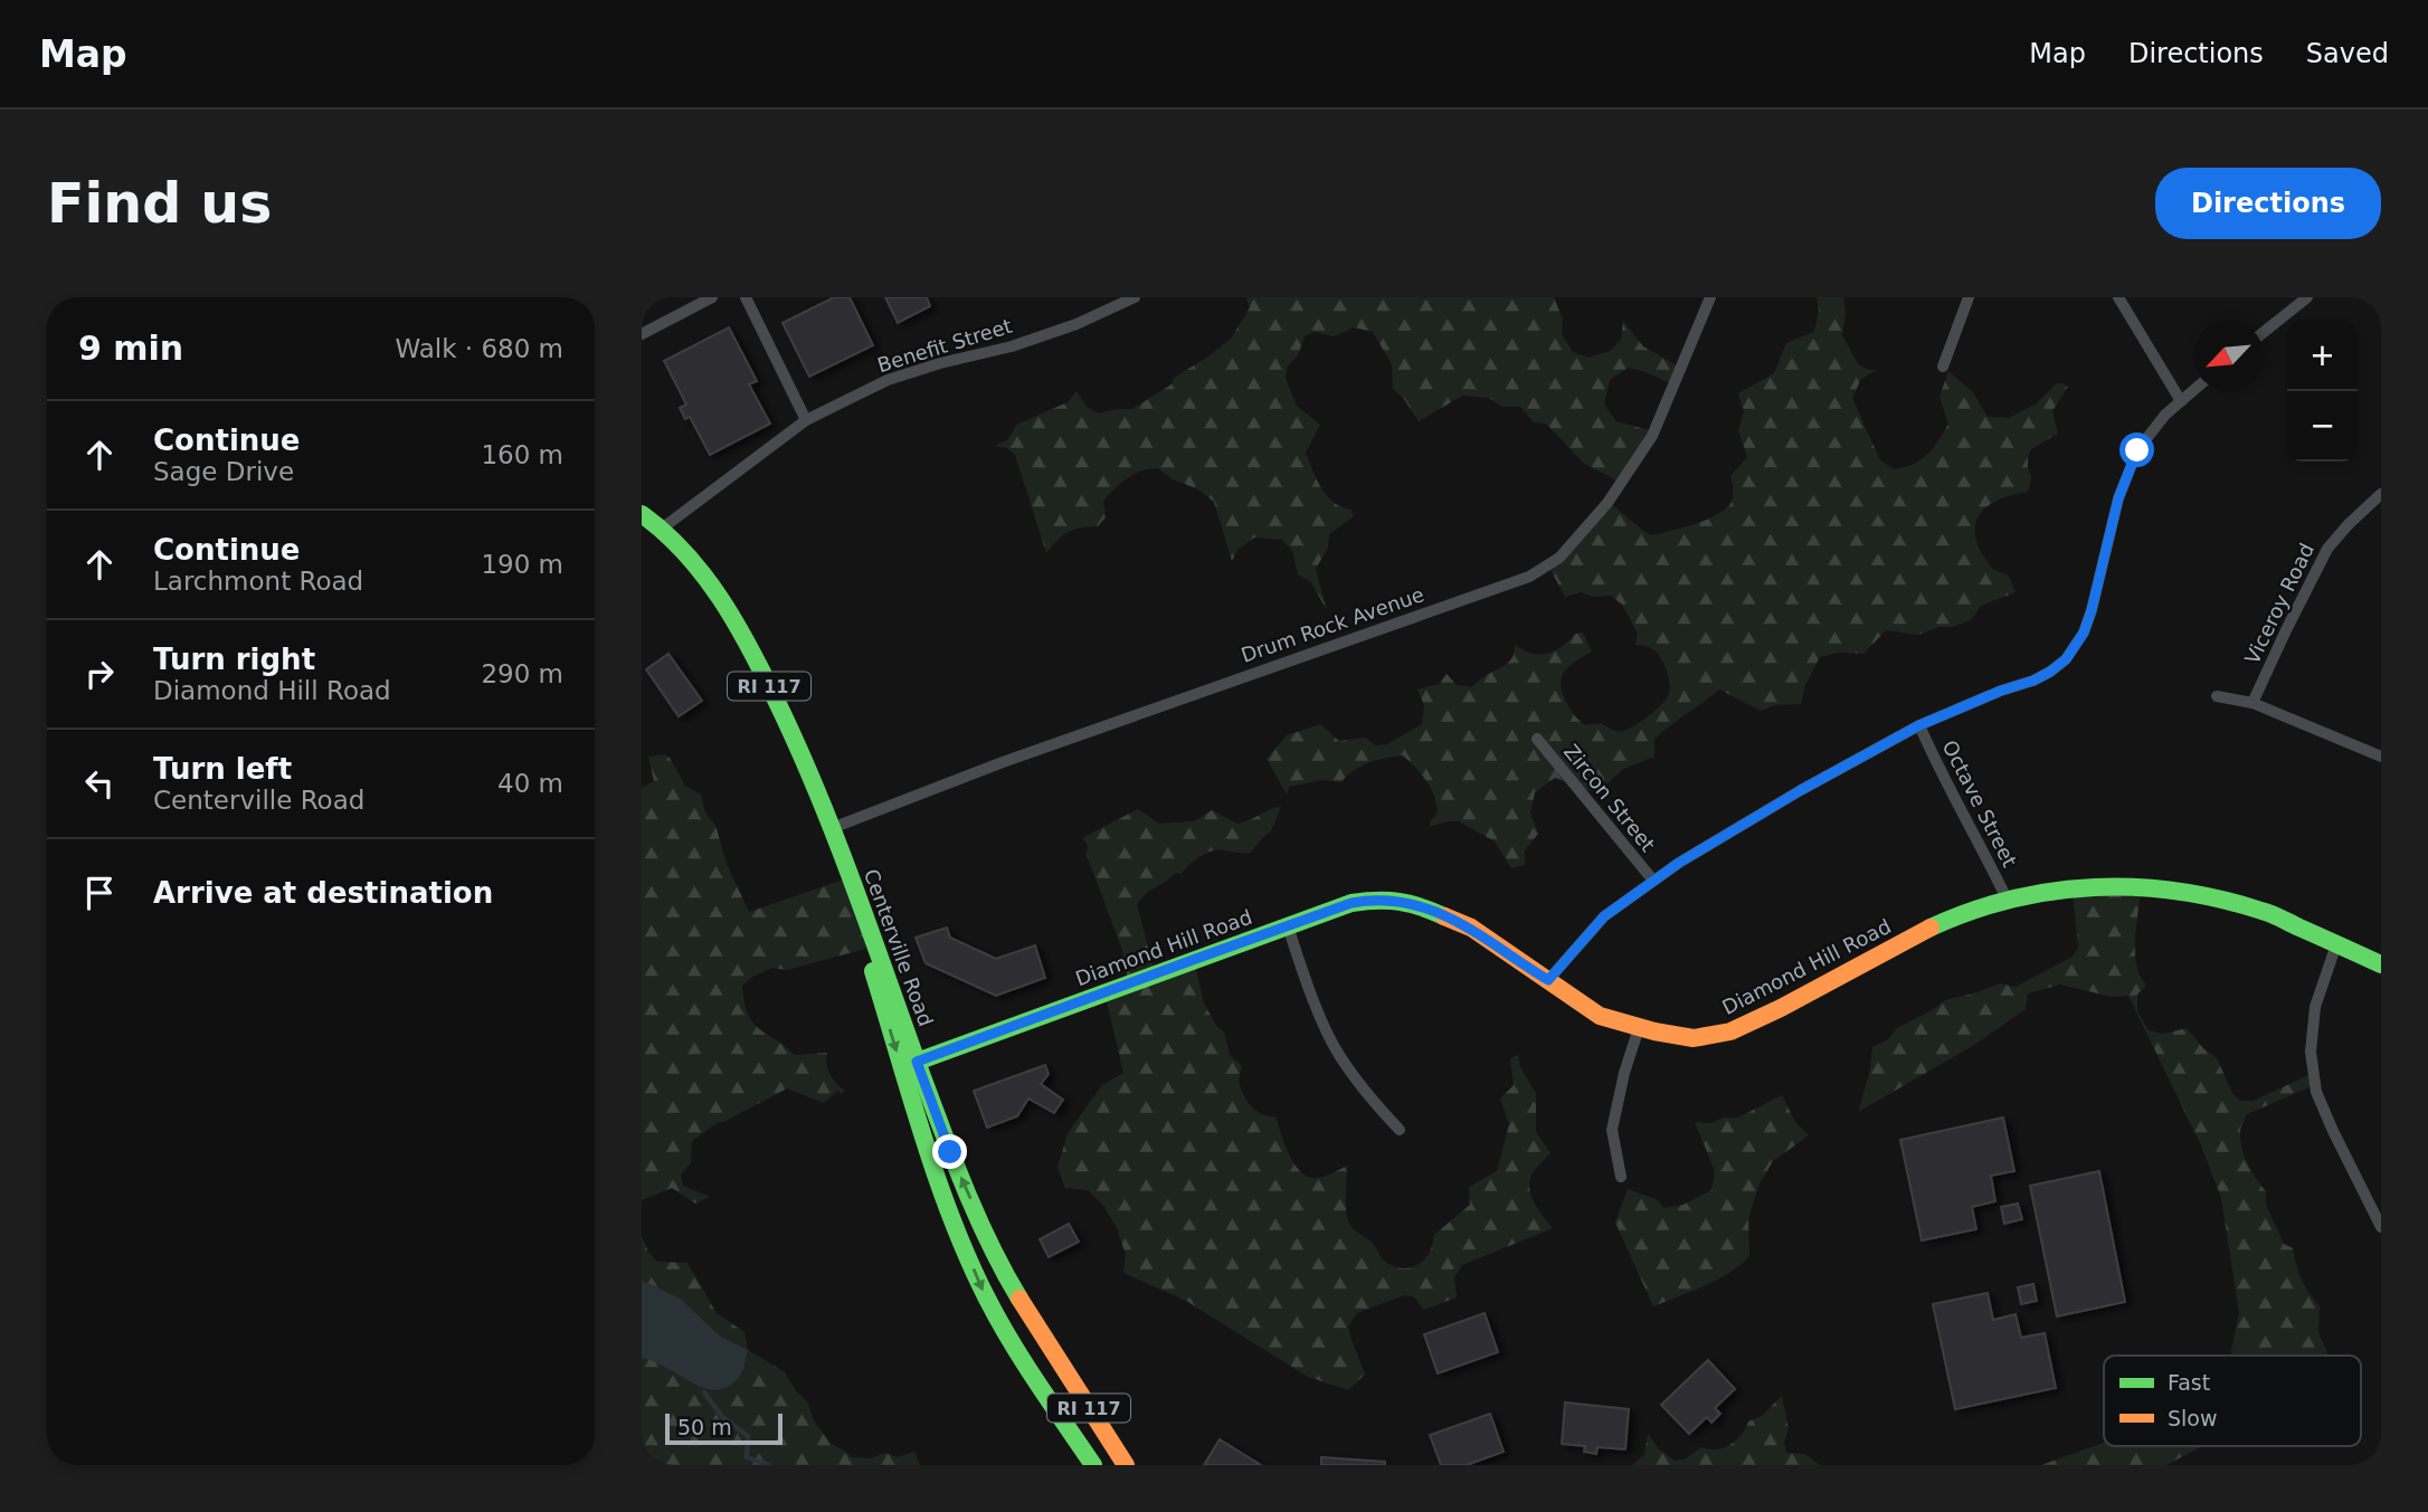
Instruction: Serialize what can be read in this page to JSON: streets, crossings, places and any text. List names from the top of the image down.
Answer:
{
  "streets": {
    "main road": ["RI 117", "Centerville Road", "Diamond Hill Road"],
    "street": [
      "Benefit Street",
      "Viceroy Road",
      "Drum Rock Avenue",
      "Zircon Street",
      "Octave Street"
    ]
  },
  "crossings": [
    ["Benefit Street", "Centerville Road"],
    ["Drum Rock Avenue", "Centerville Road"],
    ["Octave Street", "Diamond Hill Road"],
    ["Centerville Road", "Diamond Hill Road"]
  ],
  "legend": ["Fast", "Slow"],
  "scale_bar": "50 m",
  "north": "bottom left",
  "page": {
    "header": "Map",
    "nav": ["Map", "Directions", "Saved"],
    "buttons": "Directions",
    "title": "Find us",
    "heading": ["9 min", "Walk · 680 m"],
    "map_buttons": ["+", "−"],
    "list": [
      ["Continue", "Sage Drive", "160 m"],
      ["Continue", "Larchmont Road", "190 m"],
      ["Turn right", "Diamond Hill Road", "290 m"],
      ["Turn left", "Centerville Road", "40 m"],
      "Arrive at destination"
    ],
    "scale": "50 m"
  }
}
